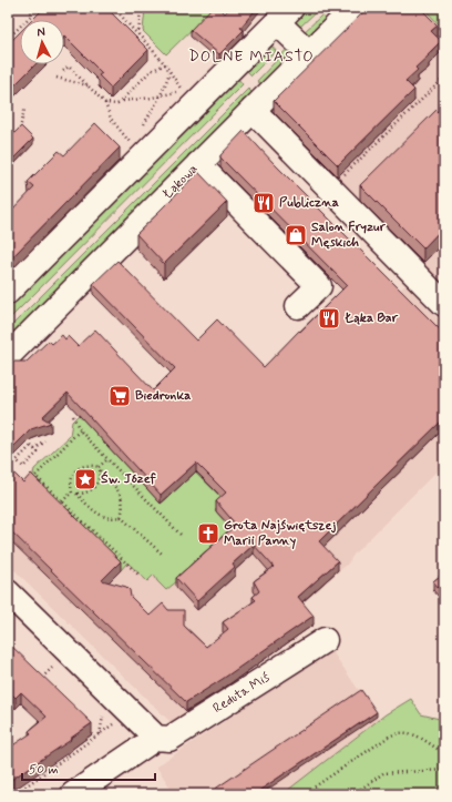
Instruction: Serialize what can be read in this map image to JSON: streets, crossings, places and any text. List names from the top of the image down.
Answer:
{
  "streets": {
    "street": ["Łąkowa", "Reduta Miś"]
  },
  "districts": ["DOLNE MIASTO"],
  "places": {
    "restaurant": ["Publiczna", "Łąka Bar"],
    "shop": ["Salon Fryzur Męskich"],
    "supermarket": ["Biedronka"],
    "place": ["Św. Józef"],
    "church": ["Grota Najświętszej Marii Panny"]
  },
  "scale_bar": "50 m",
  "north": "top"
}
